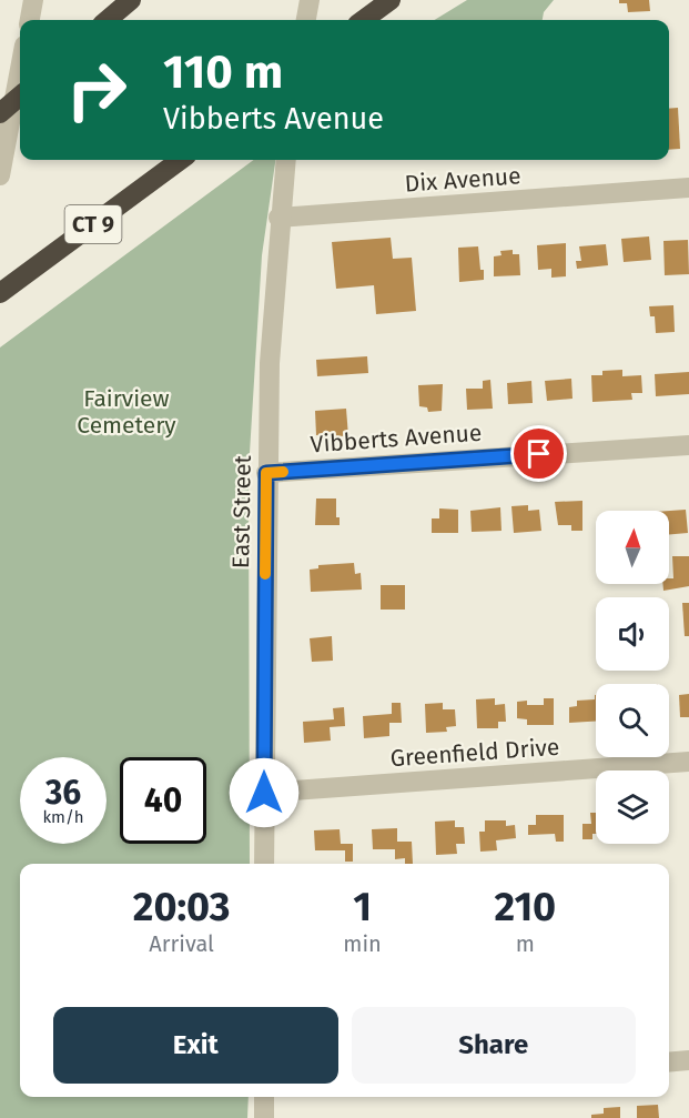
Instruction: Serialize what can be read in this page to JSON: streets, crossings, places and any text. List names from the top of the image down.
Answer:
{
  "streets": {
    "highway": ["CT 9"],
    "street": [
      "Dix Avenue",
      "Vibberts Avenue",
      "East Street",
      "Greenfield Drive"
    ]
  },
  "crossings": [
    ["Dix Avenue", "East Street"],
    ["Vibberts Avenue", "East Street"],
    ["East Street", "Greenfield Drive"]
  ],
  "parks": ["Fairview Cemetery"],
  "north": "top",
  "page": {
    "turn": ["110 m", "Vibberts Avenue"],
    "speed": "36 km/h",
    "limit": "40",
    "eta": [
      "20:03",
      "Arrival",
      "1",
      "min",
      "210",
      "m"
    ],
    "buttons": ["Exit", "Share"]
  }
}
